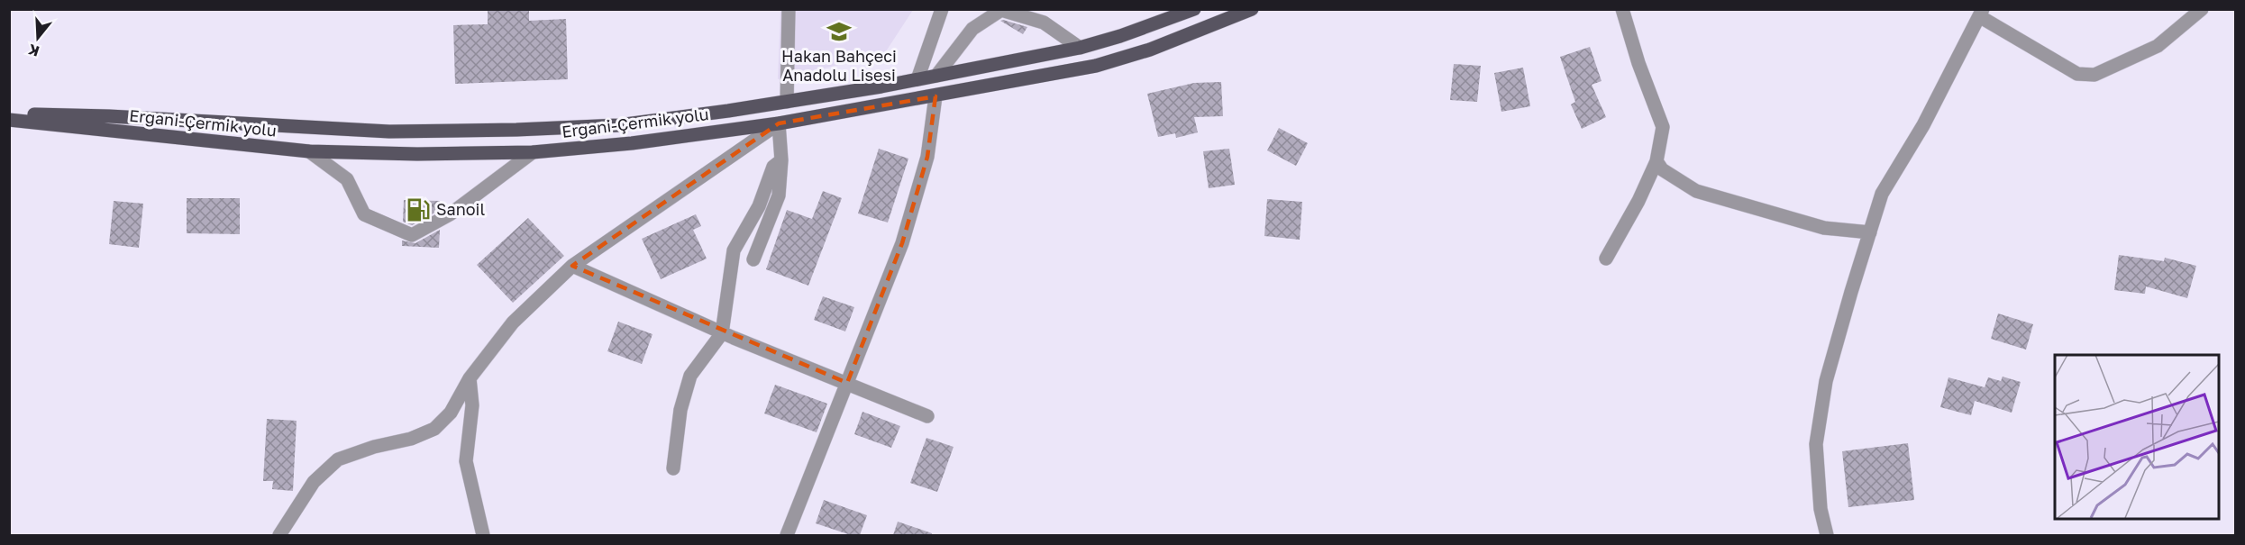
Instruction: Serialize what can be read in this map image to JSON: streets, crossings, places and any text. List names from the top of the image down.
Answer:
{
  "streets": {
    "main road": ["Ergani-Çermik yolu"]
  },
  "places": {
    "school or university": ["Hakan Bahçeci Anadolu Lisesi"],
    "fuel station": ["Sanoil"]
  },
  "north": "bottom"
}
